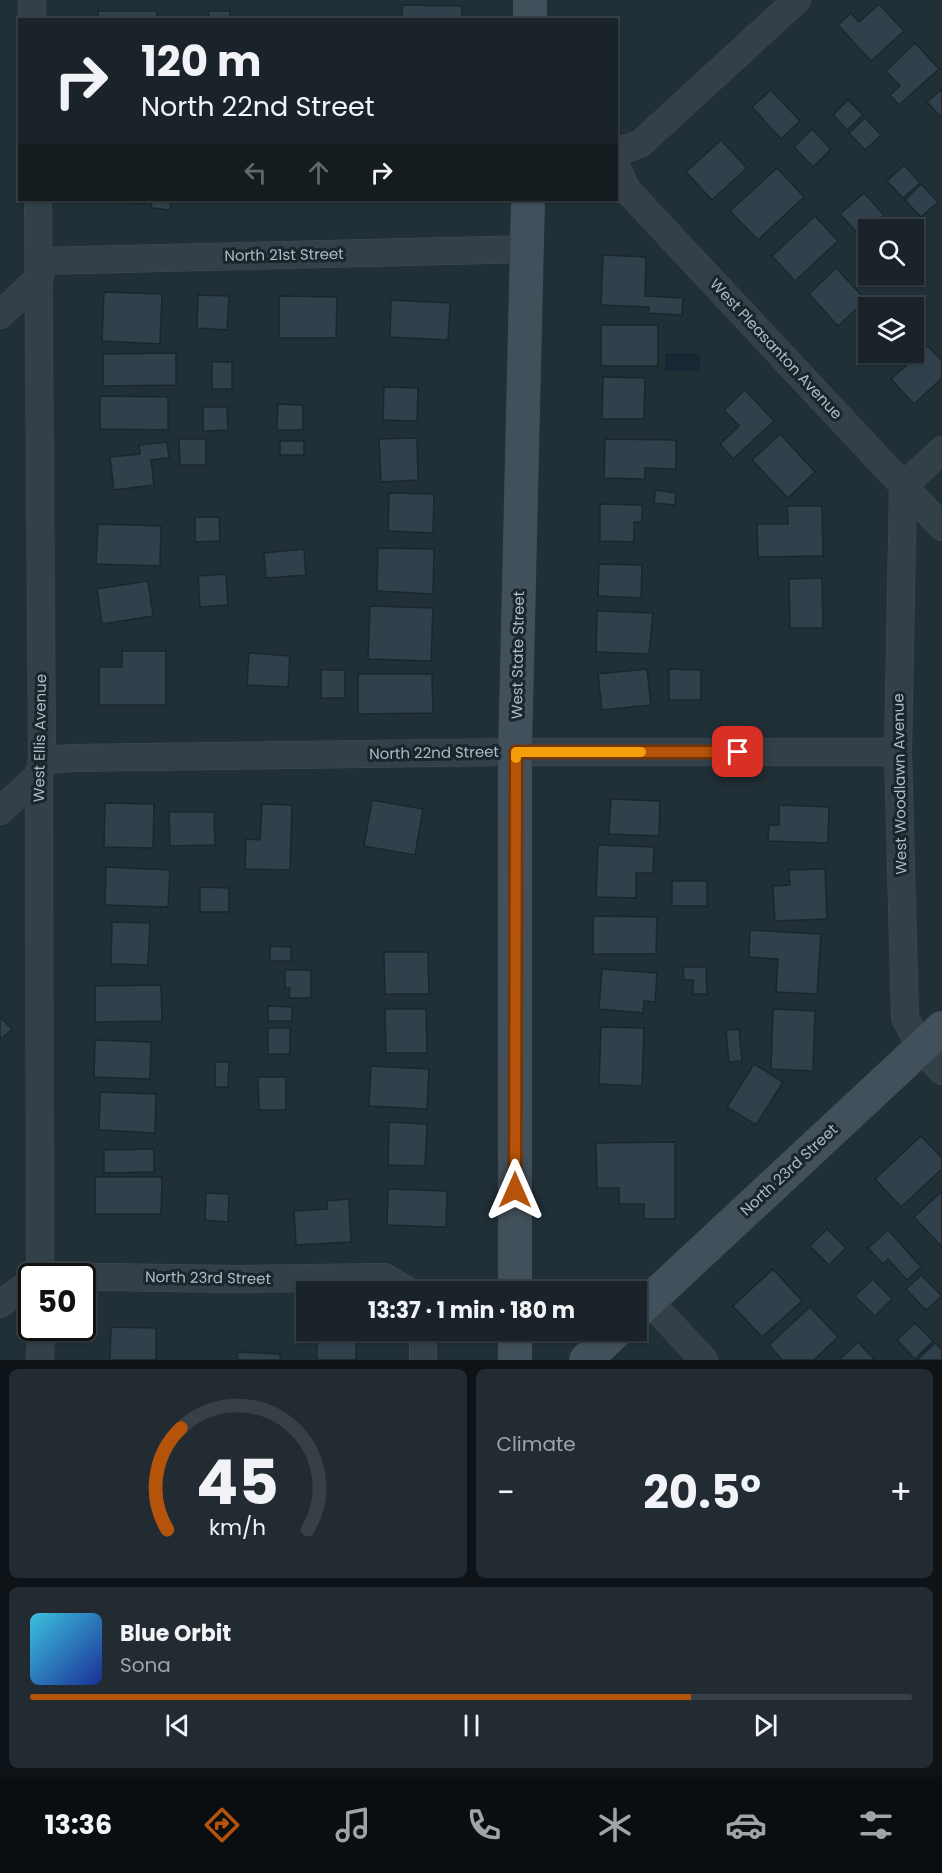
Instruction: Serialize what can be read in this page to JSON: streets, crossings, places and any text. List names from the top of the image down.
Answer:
{
  "streets": {
    "main road": ["West State Street", "North 23rd Street"],
    "street": [
      "North 21st Street",
      "West Pleasanton Avenue",
      "West Ellis Avenue",
      "North 22nd Street",
      "West Woodlawn Avenue"
    ]
  },
  "crossings": [
    ["North 21st Street", "West State Street"],
    ["North 21st Street", "West Ellis Avenue"],
    ["West Pleasanton Avenue", "West Woodlawn Avenue"],
    ["West State Street", "North 22nd Street"],
    ["West Ellis Avenue", "North 22nd Street"],
    ["North 22nd Street", "West Woodlawn Avenue"],
    ["West Woodlawn Avenue", "North 23rd Street"]
  ],
  "page": {
    "turn": ["120 m", "North 22nd Street"],
    "limit": "50",
    "trip": "13:37 · 1 min · 180 m",
    "tile": "Climate",
    "heat": ["−", "20.5°", "+"],
    "song": ["Blue Orbit", "Sona"],
    "tabs": "13:36",
    "gauge": ["45", "km/h"]
  }
}
